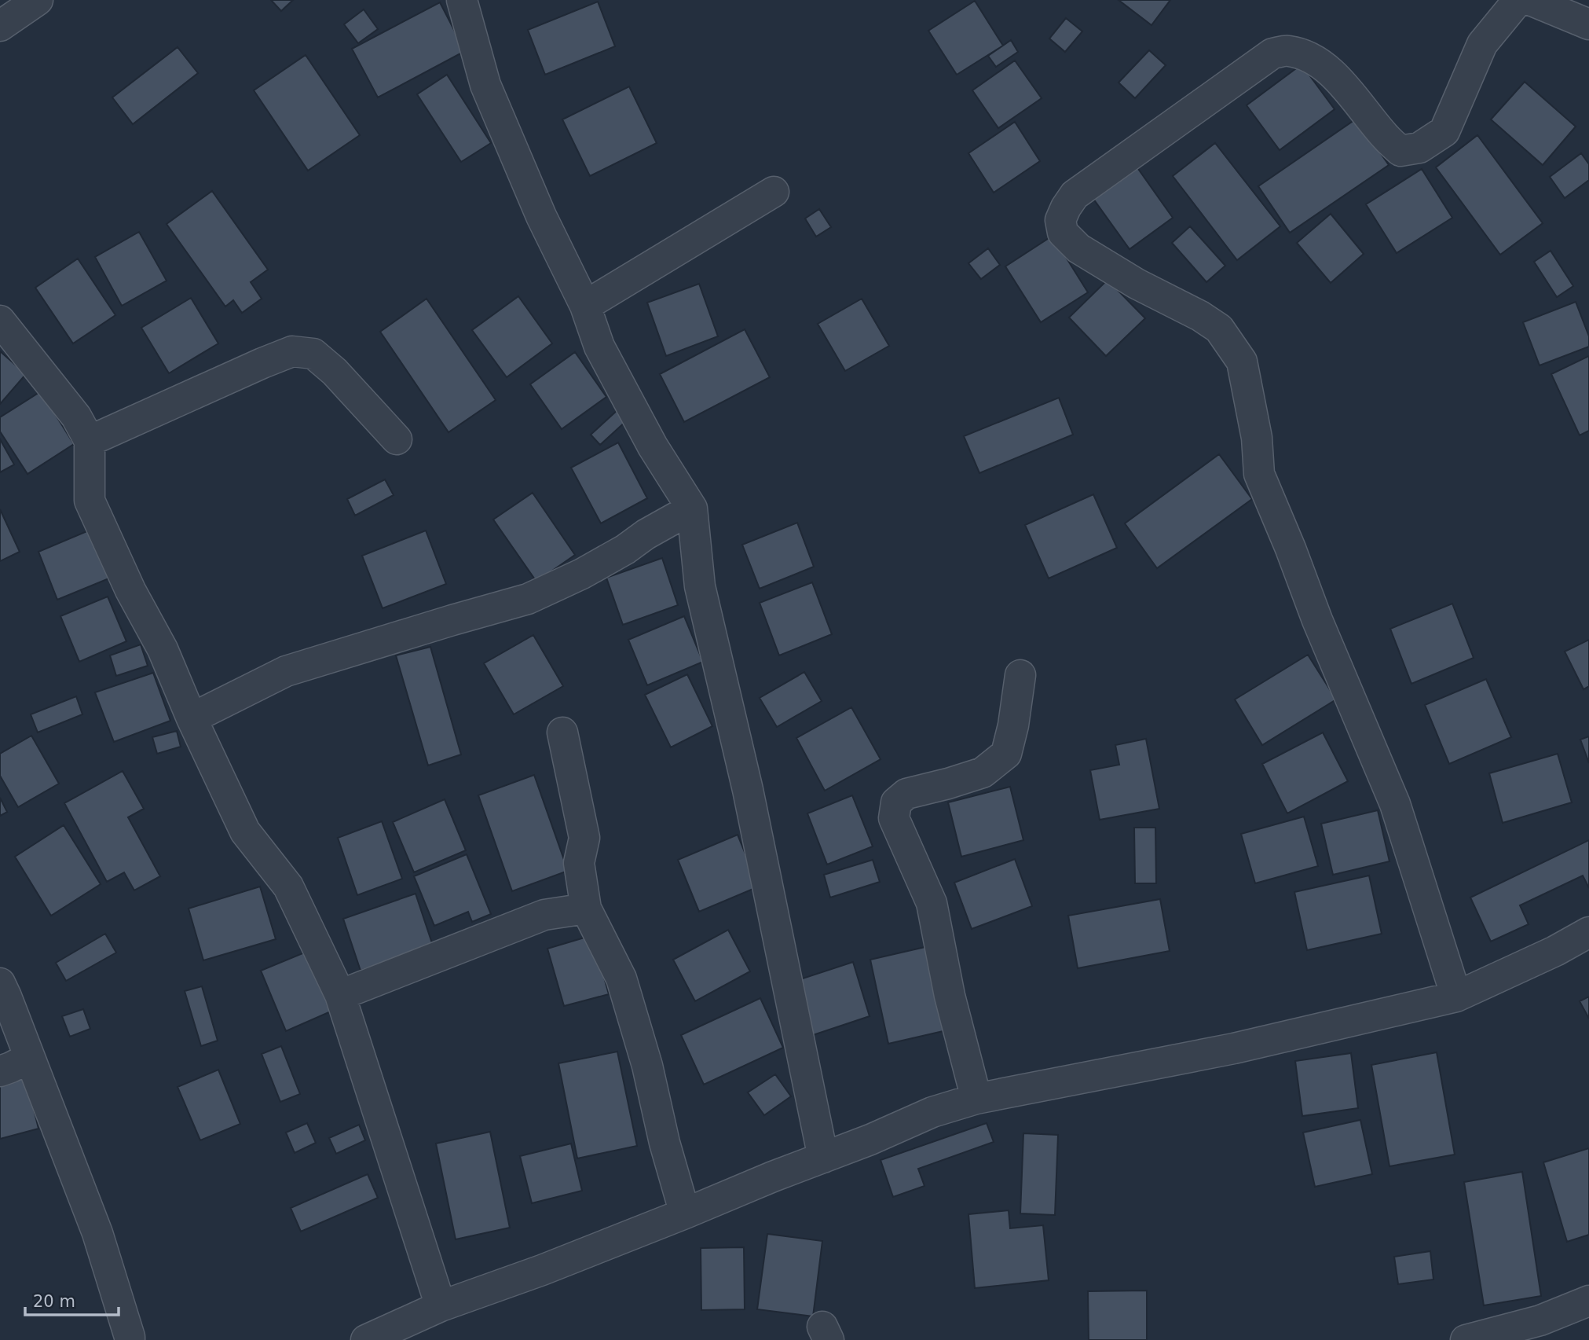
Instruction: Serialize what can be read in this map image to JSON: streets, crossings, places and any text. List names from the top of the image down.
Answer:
{
  "scale_bar": "20 m"
}
